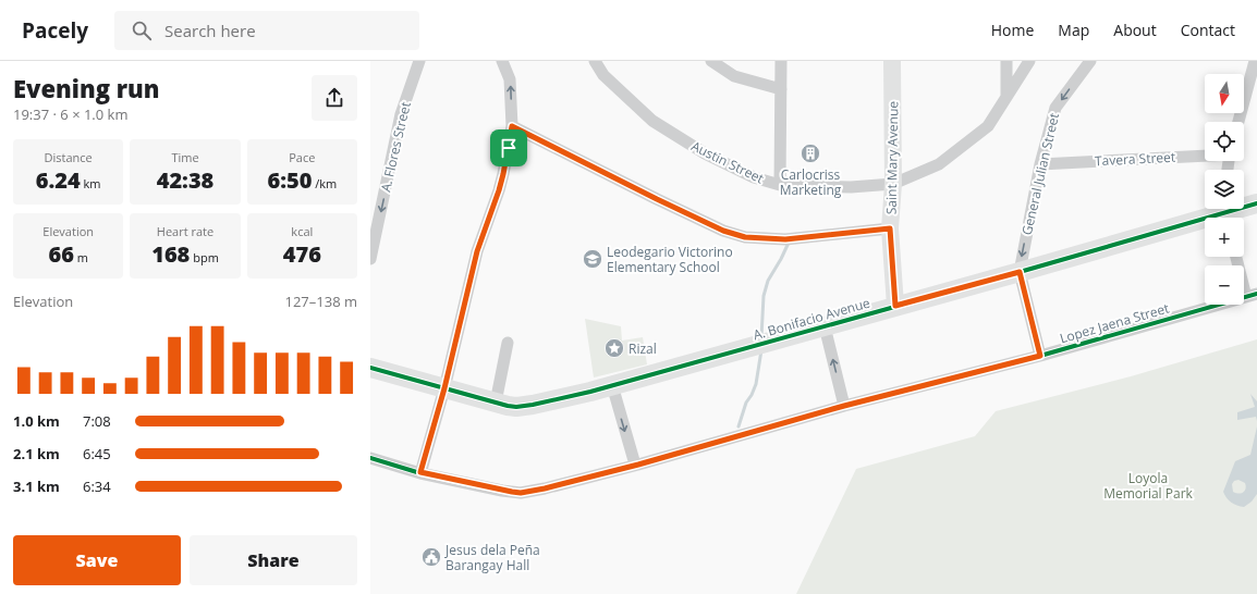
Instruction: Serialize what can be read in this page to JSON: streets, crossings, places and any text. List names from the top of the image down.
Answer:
{
  "streets": {
    "main road": ["A. Bonifacio Avenue"],
    "street": [
      "A. Flores Street",
      "Saint Mary Avenue",
      "Tavera Street",
      "Austin Street",
      "General Julian Street",
      "Lopez Jaena Street"
    ]
  },
  "crossings": [
    ["Saint Mary Avenue", "Austin Street"],
    ["Saint Mary Avenue", "A. Bonifacio Avenue"],
    ["Tavera Street", "General Julian Street"],
    ["General Julian Street", "A. Bonifacio Avenue"]
  ],
  "one_way": ["General Julian Street"],
  "parks": ["Loyola Memorial Park"],
  "places": {
    "building": ["Carlocriss Marketing"],
    "school or university": ["Leodegario Victorino Elementary School"],
    "place": ["Rizal"],
    "public building": ["Jesus dela Peña Barangay Hall"]
  },
  "north": "bottom",
  "page": {
    "header": "Pacely",
    "search": "Search here",
    "nav": [
      "Home",
      "Map",
      "About",
      "Contact"
    ],
    "heading": ["Evening run", "19:37 · 6 × 1.0 km"],
    "map_buttons": ["+", "−"],
    "stats": [
      ["Distance", "6.24 km"],
      ["Time", "42:38"],
      ["Pace", "6:50 /km"],
      ["Elevation", "66 m"],
      ["Heart rate", "168 bpm"],
      ["kcal", "476"]
    ],
    "chart": ["Elevation", "127–138 m"],
    "list": [
      {
        "name": "1.0 km",
        "note": "7:08"
      },
      {
        "name": "2.1 km",
        "note": "6:45"
      },
      {
        "name": "3.1 km",
        "note": "6:34"
      }
    ],
    "buttons": ["Save", "Share"]
  }
}
